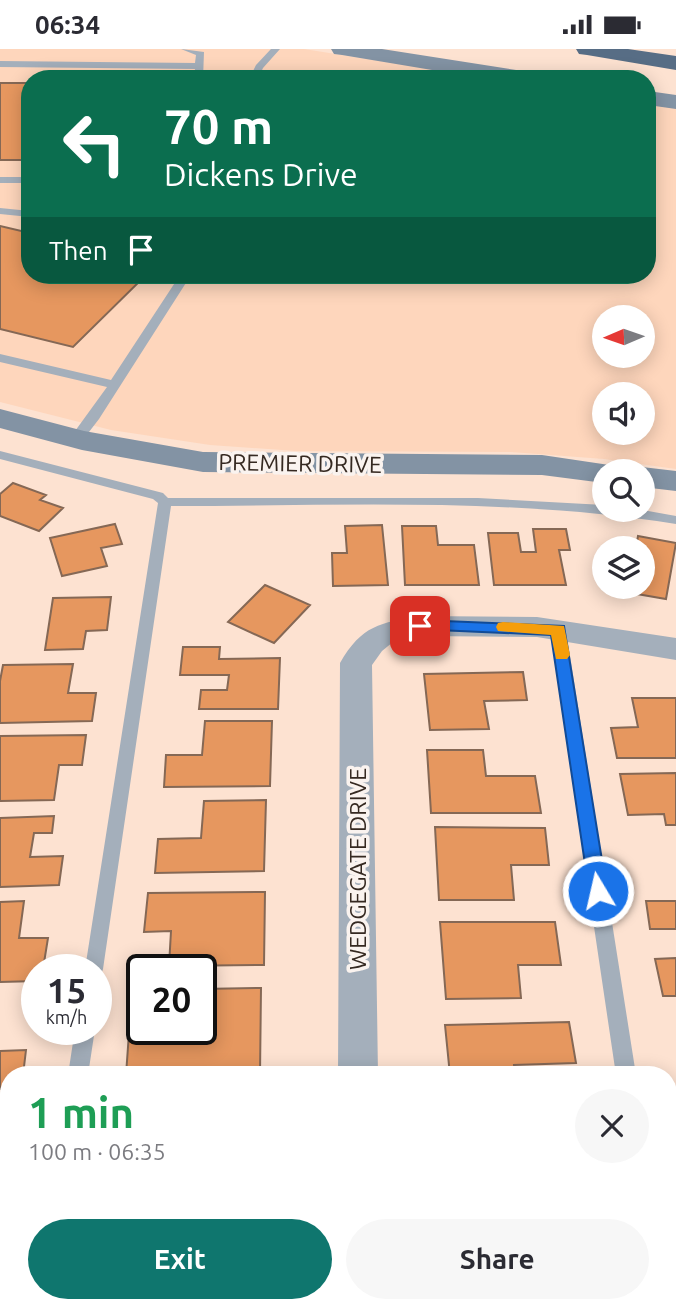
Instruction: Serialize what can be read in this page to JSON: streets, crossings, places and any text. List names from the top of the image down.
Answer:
{
  "streets": {
    "street": ["PREMIER DRIVE", "WEDGEGATE DRIVE"]
  },
  "north": "left",
  "page": {
    "status": "06:34",
    "turn": ["70 m", "Dickens Drive"],
    "then": "Then",
    "speed": "15 km/h",
    "limit": "20",
    "heading": ["1 min", "100 m · 06:35"],
    "buttons": ["Exit", "Share"]
  }
}
